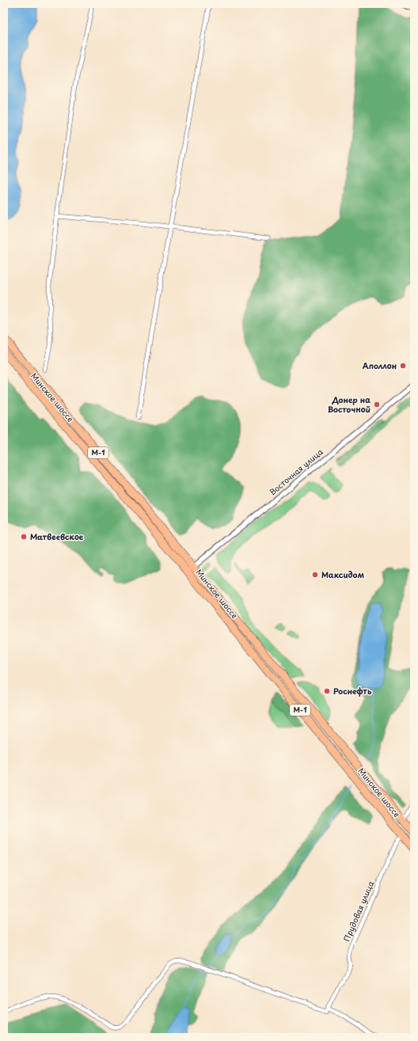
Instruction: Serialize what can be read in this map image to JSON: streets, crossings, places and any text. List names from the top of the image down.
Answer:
{
  "streets": {
    "highway": ["Минское шоссе", "М-1"],
    "street": ["Восточная улица", "Прудовая улица"]
  },
  "crossings": [
    ["Минское шоссе", "Восточная улица"],
    ["Минское шоссе", "Прудовая улица"]
  ],
  "places": [
    "Аполлон",
    "Донер на Восточной",
    "Матвеевское",
    "Максидом",
    "Роснефть"
  ]
}
